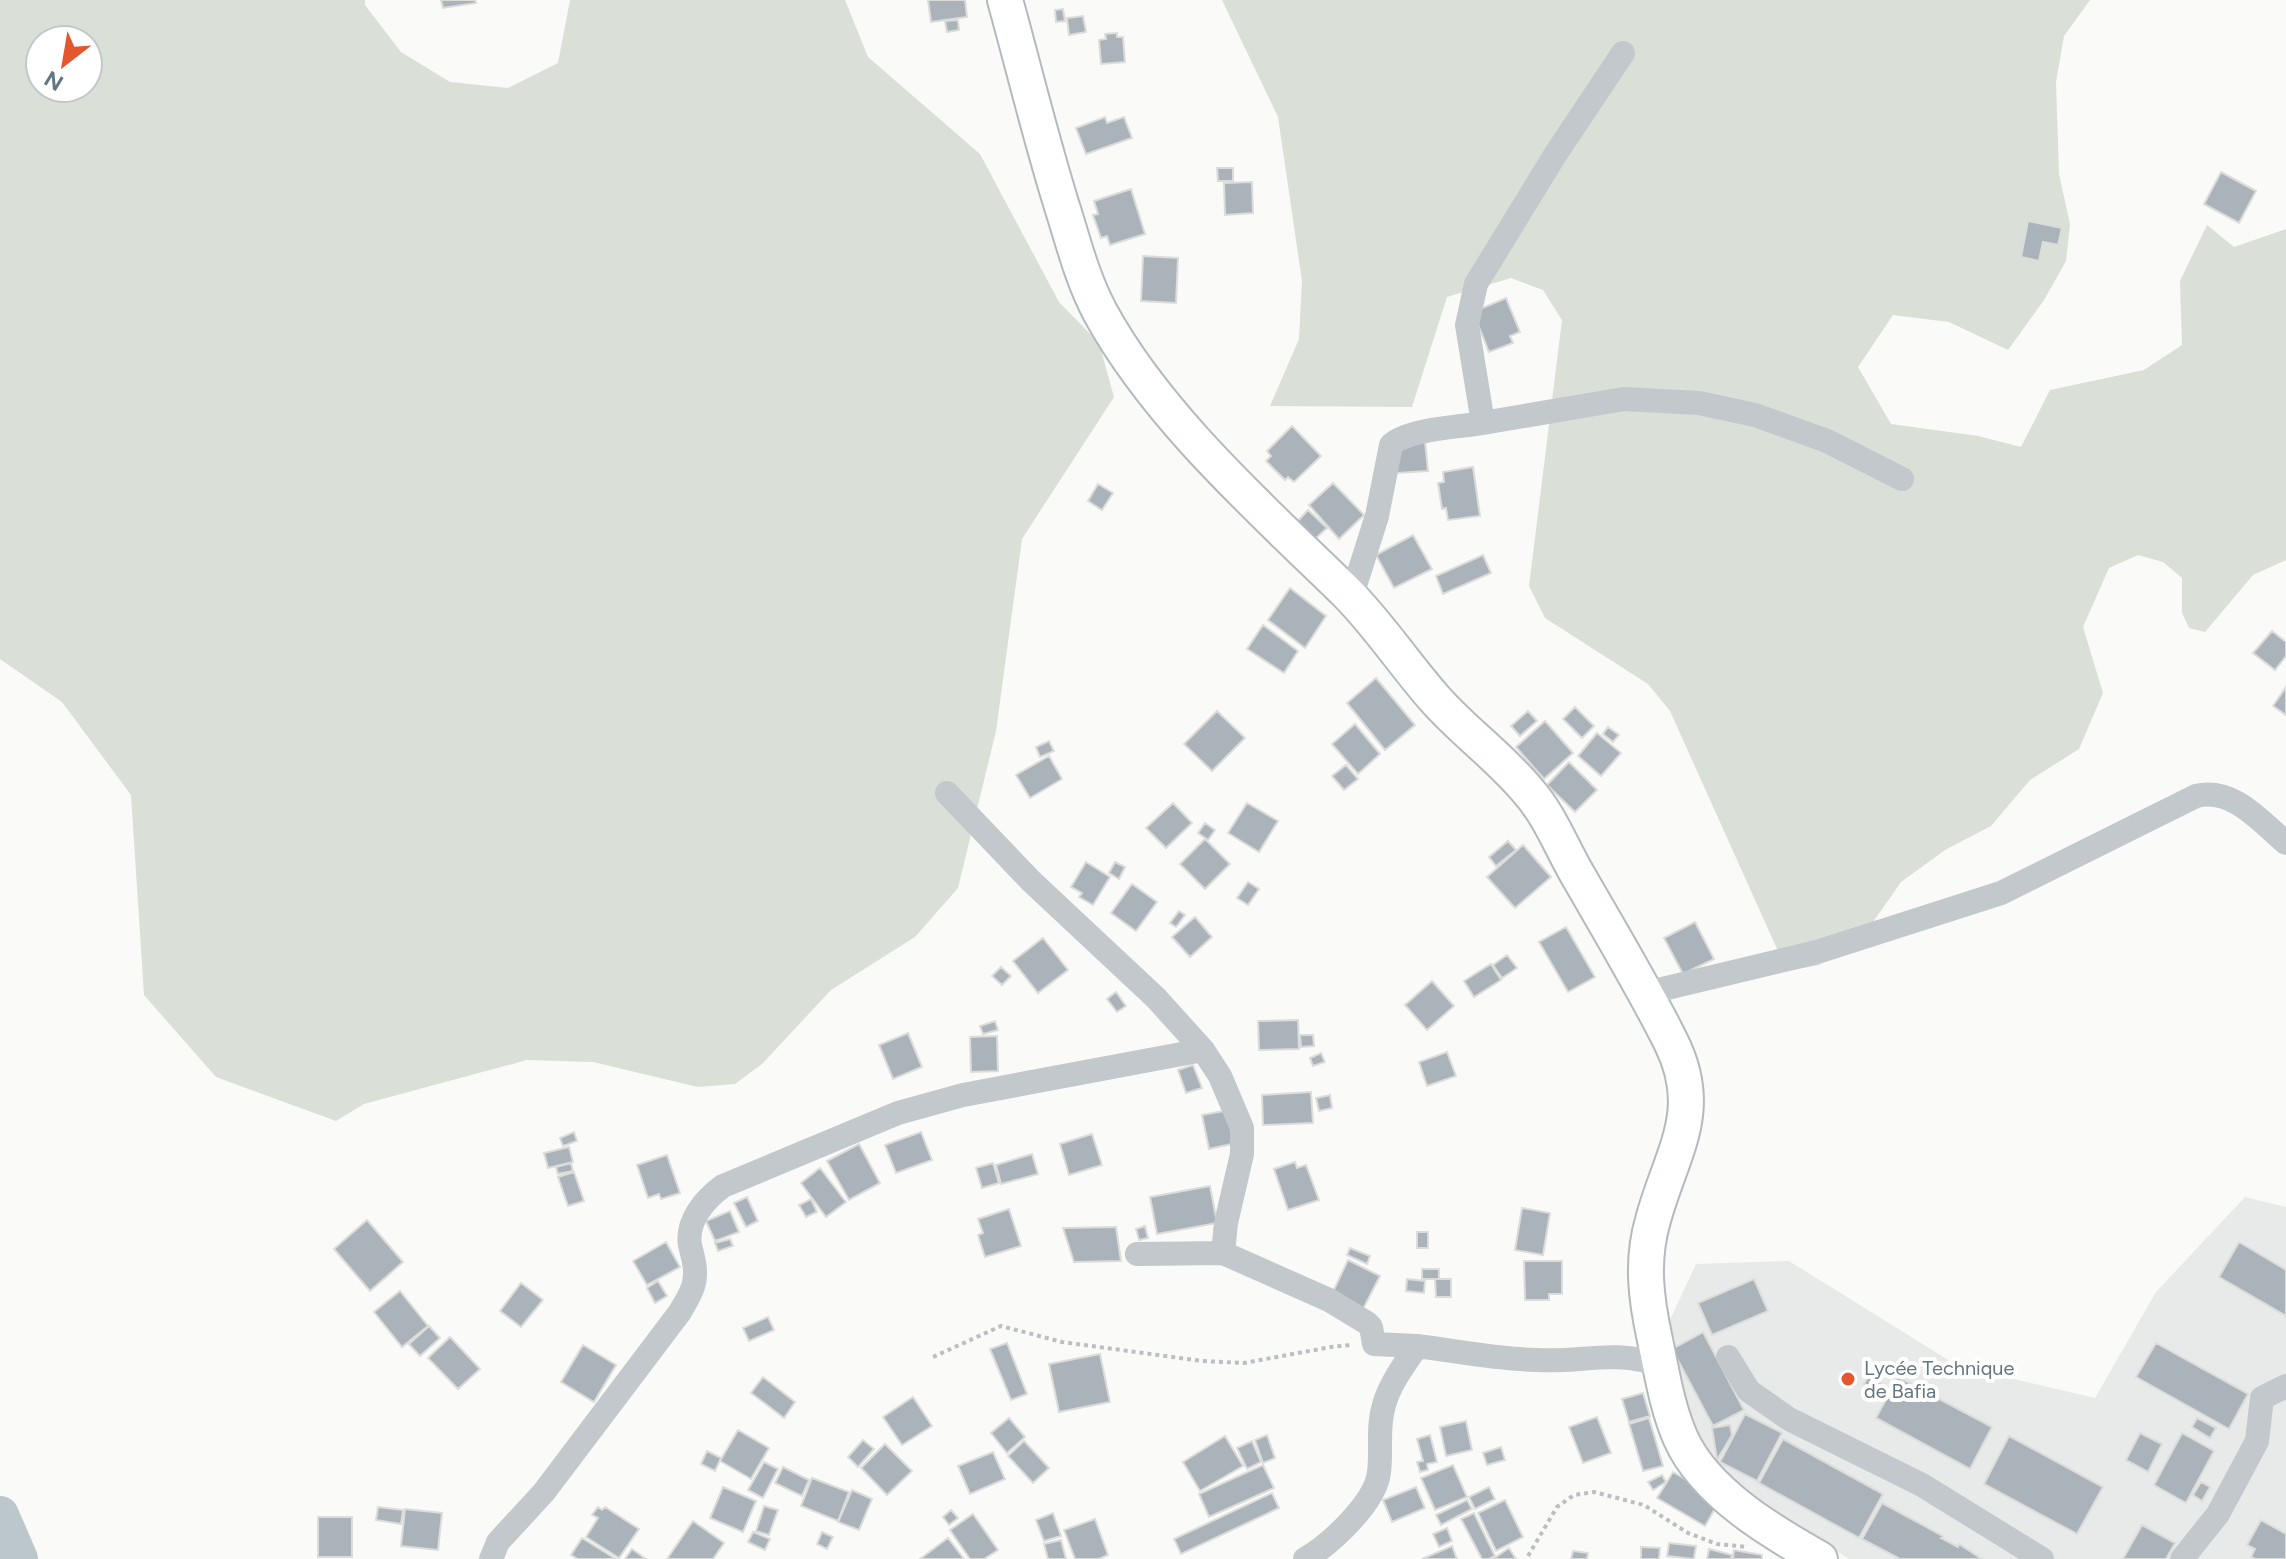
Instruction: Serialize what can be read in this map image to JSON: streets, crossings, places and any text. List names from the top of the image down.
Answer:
{
  "places": ["Lycée Technique de Bafia"],
  "north": "bottom left"
}
